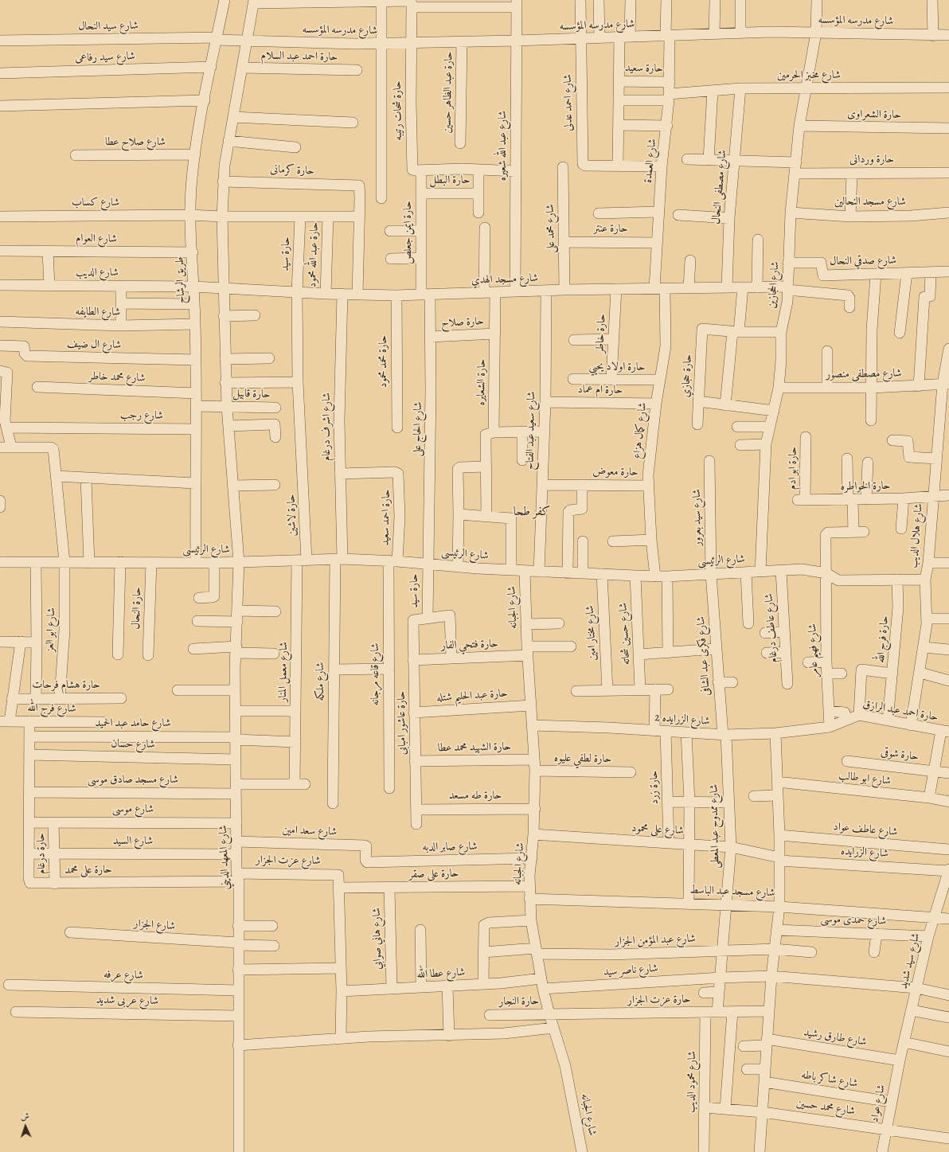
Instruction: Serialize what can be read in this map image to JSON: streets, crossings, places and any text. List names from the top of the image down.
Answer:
{
  "streets": {
    "street": [
      "شارع مدرسه المؤسسه",
      "شارع سيد النحال",
      "حارة احمد عبد السلام",
      "شارع سيد رفاعى",
      "حارة سعيد",
      "شارع مخبز الحرمين",
      "حارة عبد الظاهر حسين",
      "شارع احمد عدلى",
      "حارة شحات رتيبه",
      "حارة الشعراوى",
      "شارع صلاح عطا",
      "شارع عبد الله شعيره",
      "حارة وردانى",
      "شارع العمدة",
      "حارة كرمانى",
      "حارة البطل",
      "شارع مصطفى النحال",
      "شارع مسجد النحالين",
      "شارع كساب",
      "شارع محمد على",
      "حارة عنتر",
      "حارة ايمن جعلص",
      "شارع العوام",
      "حارة سيد",
      "حارة عبد الله محمود",
      "شارع صدقي النحال",
      "شارع الديب",
      "شارع مسجد الهدي",
      "طريق الرشاح",
      "شارع الحجازين",
      "شارع الطايفه",
      "حارة صلاح",
      "حارة خاطر",
      "شارع ال ضيف",
      "حارة محمد محمود",
      "حارة اولاد يحيي",
      "شارع مصطفى منصور",
      "حارة حجازي",
      "شارع محمد خاطر",
      "حارة الشعايره",
      "حارة ام عماد",
      "حارة قابيل",
      "شارع رجب",
      "شارع اشرف درغام",
      "شارع الحاج على",
      "شارع سعيد عبد الفتاح",
      "شارع كمال هزاع",
      "حارة ابو ادم",
      "حارة معوض",
      "حارة الخواطره",
      "حارة لاشين",
      "حارة احمد سعيد",
      "شارع سيد بعرور",
      "شارع هلال الديب",
      "شارع الرئيسى",
      "شارع الجبانه",
      "حارة النحال",
      "شارع عاطف درغام",
      "شارع ابو العز",
      "شارع مختار امين",
      "شارع حسين شحاته",
      "حارة فرج الله",
      "حارة فتحي الفار",
      "شارع فهيم عامر",
      "شارع فكرى عبد الشافى",
      "شارع معمل المنار",
      "شارع قاعه مرجانه",
      "شارع ملكه",
      "حارة هشام فرحات",
      "حارة عبد الحليم شتله",
      "شارع فرج الله",
      "حارة احمد عبد الرازق",
      "شارع الزرايده 2",
      "حارة عاشور امبابى",
      "شارع حامد عبد الحميد",
      "شارع حسان",
      "حارة الشهيد محمد عطا",
      "حارة شوقى",
      "حارة لطفي عليوه",
      "شارع ابو طالب",
      "شارع مسجد صادق موسى",
      "حارة زرد",
      "حارة طه مسعد",
      "شارع موسى",
      "شارع ممدوح عبد المعطى",
      "شارع على محمود",
      "شارع عاطف عواد",
      "شارع سعد امين",
      "شارع السيد",
      "شارع صابر الدبه",
      "شارع الزرايده",
      "حارة درغام",
      "شارع المعهد الديني",
      "شارع عزت الجزار",
      "حارة على محمد",
      "حارة على صقر",
      "شارع مسجد عبد الباسط",
      "شارع حمدى موسى",
      "شارع الجزار",
      "شارع هاني صوابي",
      "شارع عبد المؤمن الجزار",
      "شارع سيد شديد",
      "شارع ناصر سيد",
      "شارع عطا الله",
      "شارع عرفه",
      "حارة عزت الجزار",
      "شارع عربى شديد",
      "حارة النجار",
      "شارع طارق رشيد",
      "شارع شاكر باطه",
      "شارع محمود الديب",
      "شارع عواد",
      "شارع محمد حسين"
    ]
  },
  "crossings": [
    ["شارع مدرسه المؤسسه", "شارع سيد النحال"],
    ["شارع مدرسه المؤسسه", "حارة عبد الظاهر حسين"],
    ["شارع مدرسه المؤسسه", "شارع احمد عدلى"],
    ["شارع مدرسه المؤسسه", "حارة شحات رتيبه"],
    ["شارع مدرسه المؤسسه", "شارع عبد الله شعيره"],
    ["شارع مدرسه المؤسسه", "شارع العمدة"],
    ["شارع مدرسه المؤسسه", "شارع الحجازين"],
    ["شارع سيد النحال", "طريق الرشاح"],
    ["شارع سيد رفاعى", "طريق الرشاح"],
    ["حارة سعيد", "شارع العمدة"],
    ["شارع مخبز الحرمين", "شارع العمدة"],
    ["شارع مخبز الحرمين", "شارع مصطفى النحال"],
    ["شارع مخبز الحرمين", "شارع الحجازين"],
    ["حارة شحات رتيبه", "حارة ايمن جعلص"],
    ["حارة الشعراوى", "شارع الحجازين"],
    ["شارع صلاح عطا", "طريق الرشاح"],
    ["شارع عبد الله شعيره", "شارع مسجد الهدي"],
    ["حارة وردانى", "شارع الحجازين"],
    ["شارع العمدة", "حارة عنتر"],
    ["شارع العمدة", "شارع مسجد الهدي"],
    ["شارع العمدة", "شارع كمال هزاع"],
    ["حارة كرمانى", "شارع كساب"],
    ["حارة البطل", "حارة ايمن جعلص"],
    ["شارع مصطفى النحال", "شارع مسجد الهدي"],
    ["شارع مسجد النحالين", "شارع الحجازين"],
    ["شارع كساب", "حارة سيد"],
    ["شارع كساب", "حارة عبد الله محمود"],
    ["شارع كساب", "طريق الرشاح"],
    ["شارع محمد على", "حارة عنتر"],
    ["شارع محمد على", "شارع مسجد الهدي"],
    ["حارة ايمن جعلص", "شارع مسجد الهدي"],
    ["حارة ايمن جعلص", "شارع الحاج على"],
    ["شارع العوام", "طريق الرشاح"],
    ["حارة سيد", "شارع مسجد الهدي"],
    ["حارة سيد", "شارع الحاج على"],
    ["حارة سيد", "حارة لاشين"],
    ["حارة سيد", "شارع الرئيسى"],
    ["حارة سيد", "حارة فتحي الفار"],
    ["حارة سيد", "حارة عاشور امبابى"],
    ["حارة عبد الله محمود", "شارع مسجد الهدي"],
    ["شارع صدقي النحال", "شارع الحجازين"],
    ["شارع الديب", "شارع مسجد الهدي"],
    ["شارع الديب", "طريق الرشاح"],
    ["شارع مسجد الهدي", "شارع الحجازين"],
    ["شارع مسجد الهدي", "حارة خاطر"],
    ["شارع مسجد الهدي", "حارة محمد محمود"],
    ["شارع مسجد الهدي", "حارة الشعايره"],
    ["شارع مسجد الهدي", "شارع اشرف درغام"],
    ["شارع مسجد الهدي", "شارع الحاج على"],
    ["شارع مسجد الهدي", "شارع سعيد عبد الفتاح"],
    ["شارع مسجد الهدي", "شارع كمال هزاع"],
    ["طريق الرشاح", "شارع الطايفه"],
    ["طريق الرشاح", "شارع ال ضيف"],
    ["طريق الرشاح", "شارع محمد خاطر"],
    ["طريق الرشاح", "حارة قابيل"],
    ["طريق الرشاح", "شارع رجب"],
    ["طريق الرشاح", "شارع الرئيسى"],
    ["شارع الحجازين", "شارع مصطفى منصور"],
    ["شارع الحجازين", "شارع الرئيسى"],
    ["حارة صلاح", "حارة الشعايره"],
    ["حارة صلاح", "شارع الحاج على"],
    ["حارة خاطر", "حارة اولاد يحيي"],
    ["حارة اولاد يحيي", "شارع كمال هزاع"],
    ["شارع مصطفى منصور", "شارع هلال الديب"],
    ["حارة ام عماد", "شارع سعيد عبد الفتاح"],
    ["حارة ام عماد", "شارع كمال هزاع"],
    ["شارع اشرف درغام", "حارة احمد سعيد"],
    ["شارع اشرف درغام", "شارع الرئيسى"],
    ["شارع اشرف درغام", "شارع ملكه"],
    ["شارع الحاج على", "شارع الرئيسى"],
    ["شارع سعيد عبد الفتاح", "حارة معوض"],
    ["شارع سعيد عبد الفتاح", "شارع الرئيسى"],
    ["شارع كمال هزاع", "حارة معوض"],
    ["شارع كمال هزاع", "شارع الرئيسى"],
    ["حارة ابو ادم", "حارة الخواطره"],
    ["حارة الخواطره", "شارع هلال الديب"],
    ["حارة الخواطره", "شارع فهيم عامر"],
    ["حارة لاشين", "شارع الرئيسى"],
    ["حارة لاشين", "شارع معمل المنار"],
    ["حارة احمد سعيد", "شارع الرئيسى"],
    ["حارة احمد سعيد", "شارع قاعه مرجانه"],
    ["شارع سيد بعرور", "شارع الرئيسى"],
    ["شارع سيد بعرور", "شارع فكرى عبد الشافى"],
    ["شارع هلال الديب", "شارع الرئيسى"],
    ["شارع هلال الديب", "حارة احمد عبد الرازق"],
    ["شارع الرئيسى", "شارع الجبانه"],
    ["شارع الرئيسى", "حارة النحال"],
    ["شارع الرئيسى", "شارع عاطف درغام"],
    ["شارع الرئيسى", "شارع ابو العز"],
    ["شارع الرئيسى", "شارع مختار امين"],
    ["شارع الرئيسى", "شارع حسين شحاته"],
    ["شارع الرئيسى", "حارة فرج الله"],
    ["شارع الرئيسى", "شارع فهيم عامر"],
    ["شارع الرئيسى", "شارع فكرى عبد الشافى"],
    ["شارع الرئيسى", "شارع معمل المنار"],
    ["شارع الرئيسى", "شارع قاعه مرجانه"],
    ["شارع الرئيسى", "شارع ملكه"],
    ["شارع الرئيسى", "شارع المعهد الديني"],
    ["شارع الجبانه", "حارة فتحي الفار"],
    ["شارع الجبانه", "حارة عبد الحليم شتله"],
    ["شارع الجبانه", "شارع الزرايده 2"],
    ["شارع الجبانه", "حارة الشهيد محمد عطا"],
    ["شارع الجبانه", "حارة لطفي عليوه"],
    ["شارع الجبانه", "حارة طه مسعد"],
    ["شارع الجبانه", "شارع على محمود"],
    ["شارع الجبانه", "شارع صابر الدبه"],
    ["شارع الجبانه", "حارة على صقر"],
    ["شارع الجبانه", "شارع مسجد عبد الباسط"],
    ["شارع الجبانه", "شارع عبد المؤمن الجزار"],
    ["شارع الجبانه", "شارع ناصر سيد"],
    ["شارع الجبانه", "شارع عطا الله"],
    ["شارع الجبانه", "حارة عزت الجزار"],
    ["شارع الجبانه", "حارة النجار"],
    ["شارع ابو العز", "حارة هشام فرحات"],
    ["حارة فرج الله", "حارة احمد عبد الرازق"],
    ["حارة فتحي الفار", "حارة عاشور امبابى"],
    ["شارع فهيم عامر", "حارة احمد عبد الرازق"],
    ["شارع فهيم عامر", "شارع الزرايده 2"],
    ["شارع فكرى عبد الشافى", "شارع الزرايده 2"],
    ["شارع فكرى عبد الشافى", "شارع ممدوح عبد المعطى"],
    ["شارع معمل المنار", "شارع حامد عبد الحميد"],
    ["شارع معمل المنار", "شارع مسجد صادق موسى"],
    ["حارة عبد الحليم شتله", "حارة عاشور امبابى"],
    ["شارع فرج الله", "حارة على محمد"],
    ["حارة احمد عبد الرازق", "شارع الزرايده 2"],
    ["شارع الزرايده 2", "حارة زرد"],
    ["شارع الزرايده 2", "شارع ممدوح عبد المعطى"],
    ["حارة عاشور امبابى", "حارة الشهيد محمد عطا"],
    ["حارة عاشور امبابى", "حارة طه مسعد"],
    ["شارع حامد عبد الحميد", "شارع المعهد الديني"],
    ["شارع حامد عبد الحميد", "حارة على محمد"],
    ["شارع حسان", "شارع المعهد الديني"],
    ["شارع حسان", "حارة على محمد"],
    ["شارع مسجد صادق موسى", "شارع المعهد الديني"],
    ["شارع مسجد صادق موسى", "حارة على محمد"],
    ["حارة زرد", "شارع على محمود"],
    ["شارع موسى", "حارة درغام"],
    ["شارع موسى", "شارع المعهد الديني"],
    ["شارع موسى", "حارة على محمد"],
    ["شارع ممدوح عبد المعطى", "شارع على محمود"],
    ["شارع ممدوح عبد المعطى", "شارع مسجد عبد الباسط"],
    ["شارع ممدوح عبد المعطى", "شارع عبد المؤمن الجزار"],
    ["شارع ممدوح عبد المعطى", "شارع ناصر سيد"],
    ["شارع ممدوح عبد المعطى", "حارة عزت الجزار"],
    ["شارع على محمود", "شارع الزرايده"],
    ["شارع سعد امين", "شارع صابر الدبه"],
    ["شارع سعد امين", "شارع المعهد الديني"],
    ["شارع السيد", "حارة درغام"],
    ["شارع السيد", "شارع المعهد الديني"],
    ["شارع السيد", "حارة على محمد"],
    ["شارع الزرايده", "شارع سيد شديد"],
    ["حارة درغام", "حارة على محمد"],
    ["شارع المعهد الديني", "شارع عزت الجزار"],
    ["شارع المعهد الديني", "حارة على محمد"],
    ["شارع المعهد الديني", "شارع الجزار"],
    ["شارع المعهد الديني", "شارع عرفه"],
    ["شارع المعهد الديني", "شارع عربى شديد"],
    ["شارع عزت الجزار", "حارة على محمد"],
    ["شارع عزت الجزار", "حارة على صقر"],
    ["حارة على صقر", "شارع هاني صوابي"],
    ["شارع مسجد عبد الباسط", "شارع سيد شديد"],
    ["شارع حمدى موسى", "شارع سيد شديد"],
    ["شارع هاني صوابي", "شارع عطا الله"],
    ["شارع سيد شديد", "شارع ناصر سيد"],
    ["شارع سيد شديد", "شارع طارق رشيد"],
    ["شارع سيد شديد", "شارع عواد"],
    ["حارة عزت الجزار", "حارة النجار"],
    ["حارة عزت الجزار", "شارع محمود الديب"],
    ["شارع طارق رشيد", "شارع عواد"],
    ["شارع شاكر باطه", "شارع عواد"],
    ["شارع محمود الديب", "شارع محمد حسين"],
    ["شارع عواد", "شارع محمد حسين"]
  ],
  "districts": ["كفر طحا"],
  "north": "top"
}
